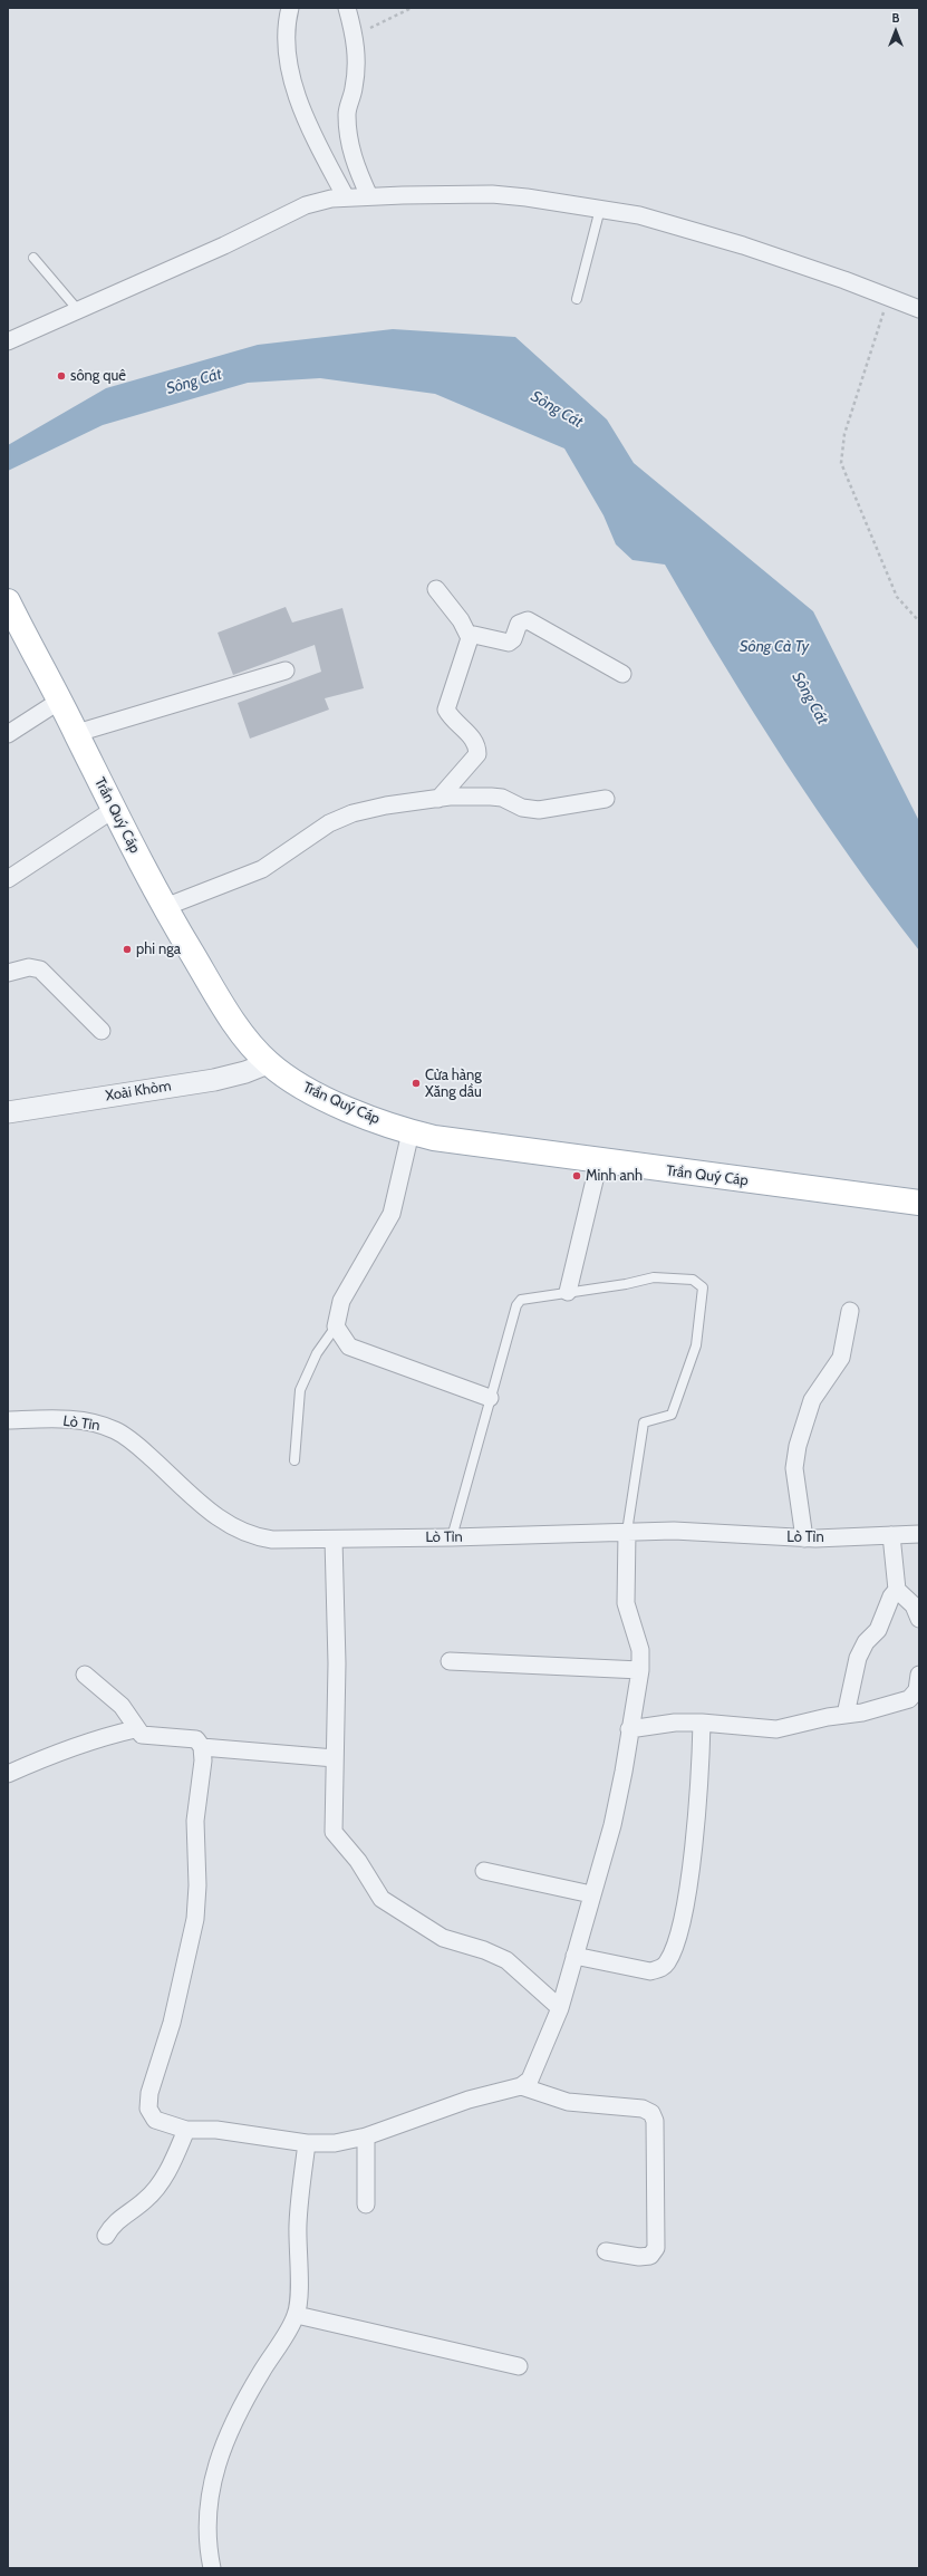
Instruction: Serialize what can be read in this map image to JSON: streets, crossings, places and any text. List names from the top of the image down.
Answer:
{
  "streets": {
    "main road": ["Trần Quý Cáp"],
    "street": ["Xoài Khòm", "Lò Tỉn"]
  },
  "crossings": [
    ["Trần Quý Cáp", "Xoài Khòm"]
  ],
  "water": ["Sông Cát", "Sông Cà Ty"],
  "places": [
    "sông quê",
    "phi nga",
    "Cửa hàng Xăng dầu",
    "Minh anh"
  ],
  "north": "top"
}
